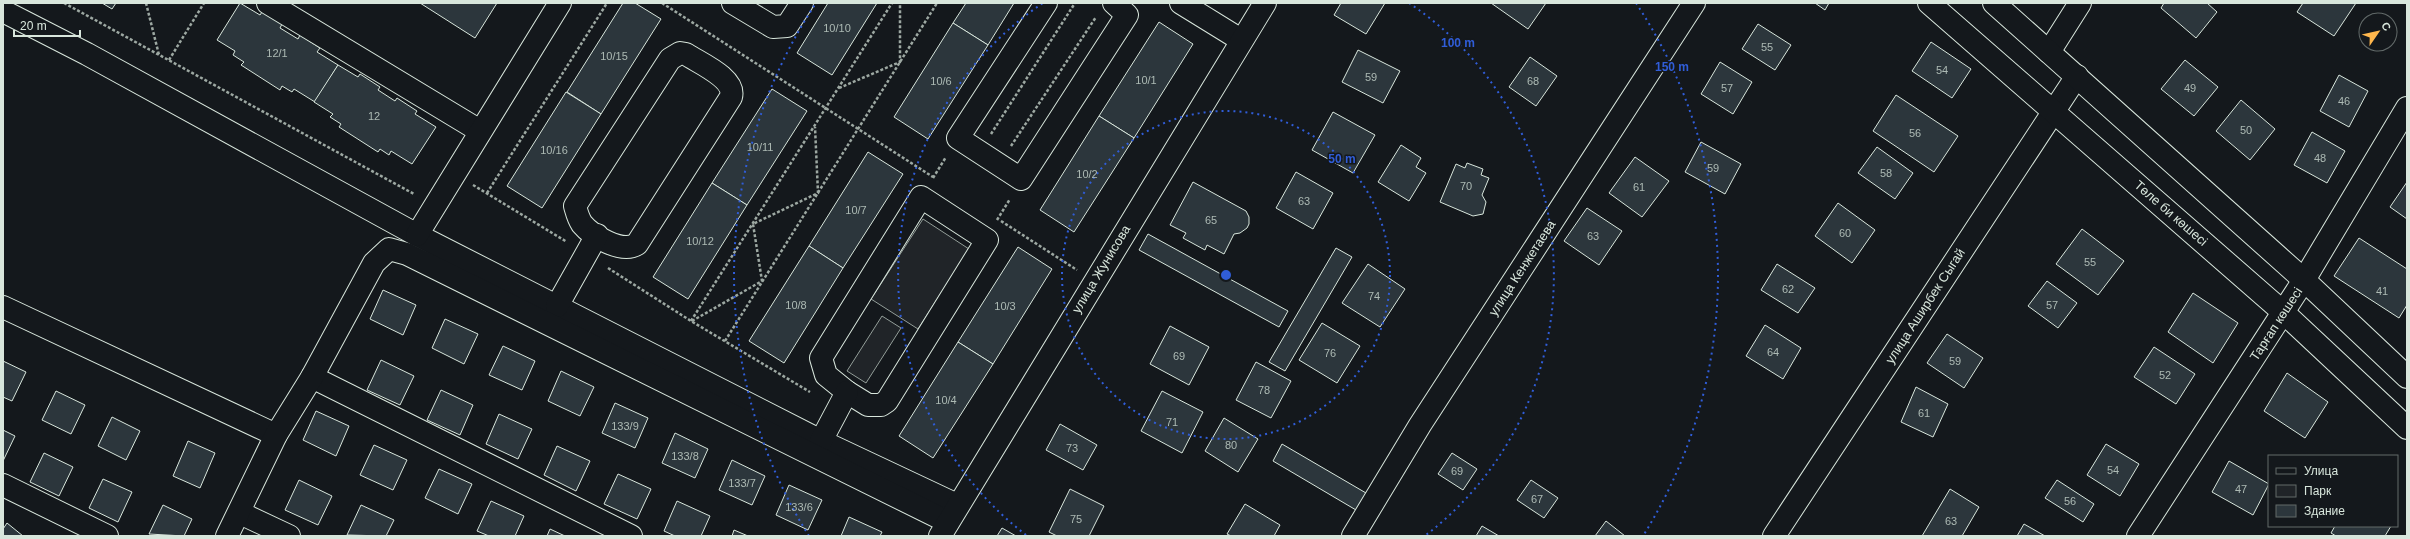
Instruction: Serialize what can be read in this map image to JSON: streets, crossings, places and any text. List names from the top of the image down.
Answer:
{
  "streets": {
    "street": [
      "Төле би көшесі",
      "улица Кенжетаева",
      "улица Жунисова",
      "улица Аширбек Сыгай",
      "Тарғап көшесі"
    ]
  },
  "crossings": [
    ["Төле би көшесі", "улица Аширбек Сыгай"],
    ["Төле би көшесі", "Тарғап көшесі"]
  ],
  "house_numbers": [
    "10/10",
    "55",
    "12/1",
    "10/15",
    "54",
    "59",
    "10/1",
    "10/6",
    "68",
    "57",
    "49",
    "46",
    "12",
    "50",
    "56",
    "10/11",
    "10/16",
    "48",
    "59",
    "58",
    "10/2",
    "70",
    "61",
    "63",
    "10/7",
    "65",
    "60",
    "63",
    "10/12",
    "55",
    "62",
    "41",
    "74",
    "10/8",
    "57",
    "10/3",
    "64",
    "76",
    "69",
    "59",
    "52",
    "78",
    "10/4",
    "61",
    "71",
    "133/9",
    "80",
    "73",
    "133/8",
    "54",
    "69",
    "133/7",
    "47",
    "67",
    "56",
    "133/6",
    "75",
    "63"
  ],
  "legend": ["Улица", "Парк", "Здание"],
  "scale_bar": "20 m",
  "north": "top right",
  "rings": ["100 m", "150 m", "50 m"]
}
